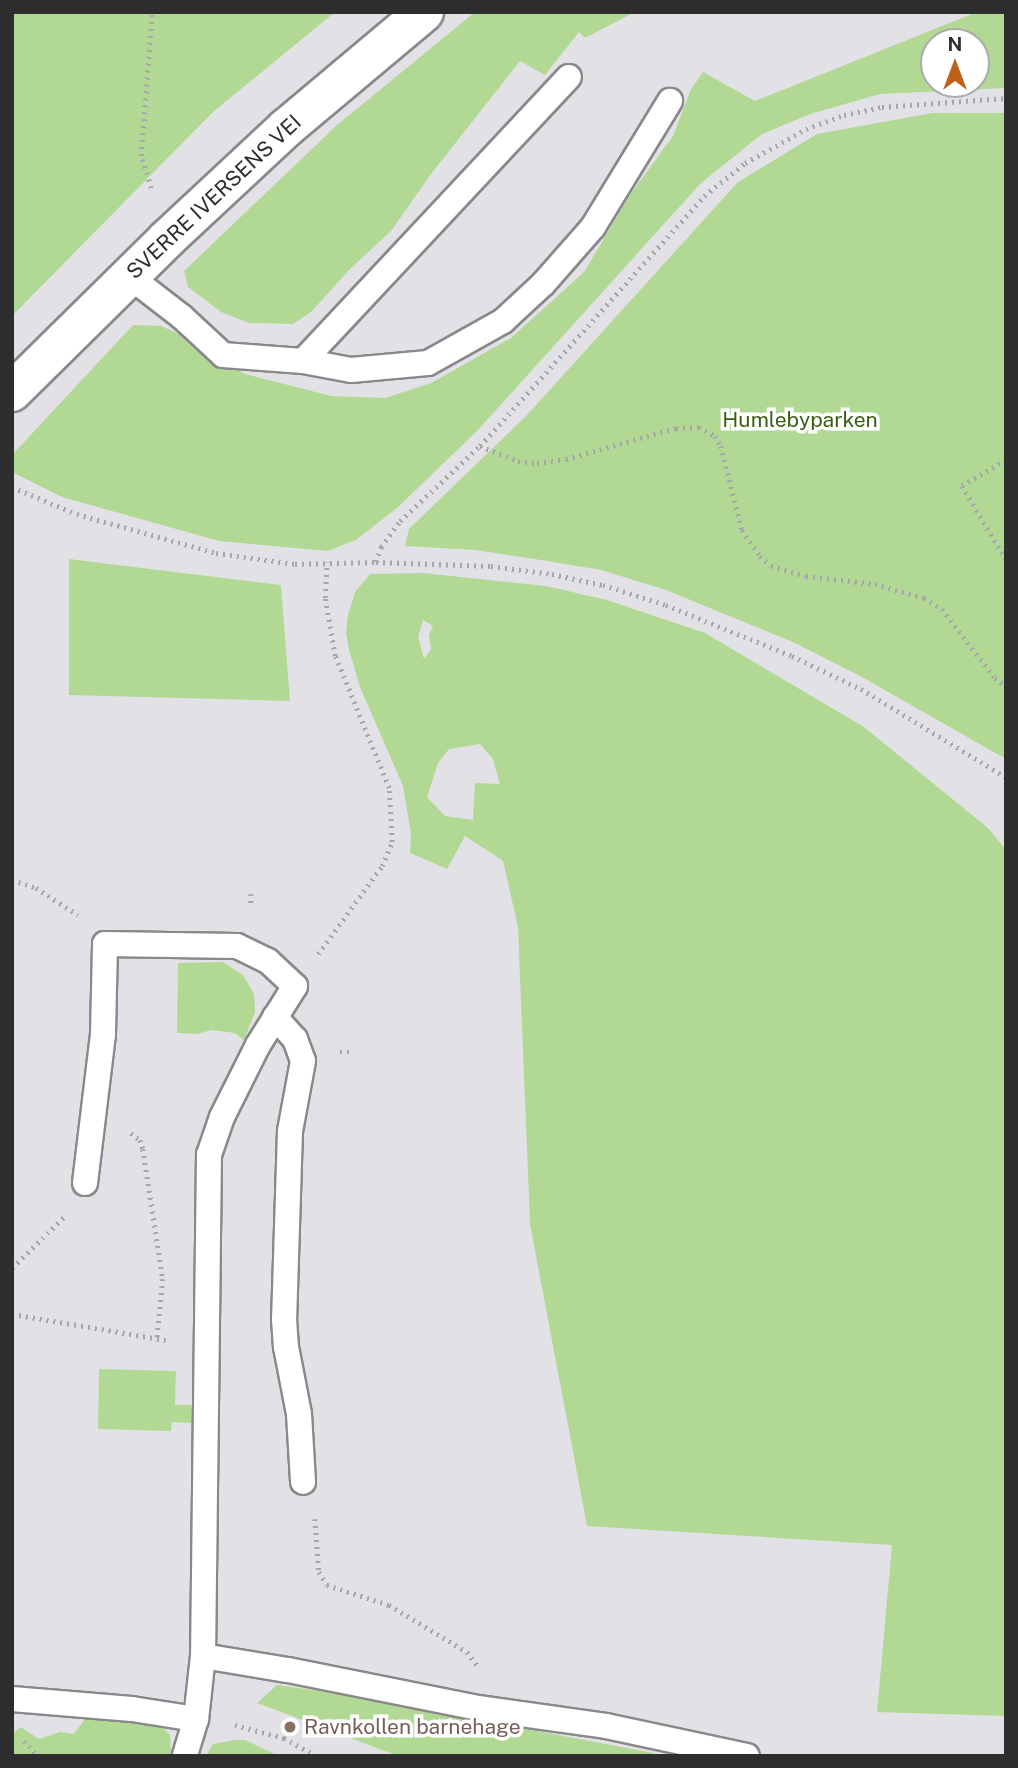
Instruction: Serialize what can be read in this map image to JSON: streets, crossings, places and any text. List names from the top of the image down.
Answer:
{
  "streets": {
    "street": ["SVERRE IVERSENS VEI"]
  },
  "parks": ["Humlebyparken"],
  "places": ["Ravnkollen barnehage"],
  "north": "top"
}
